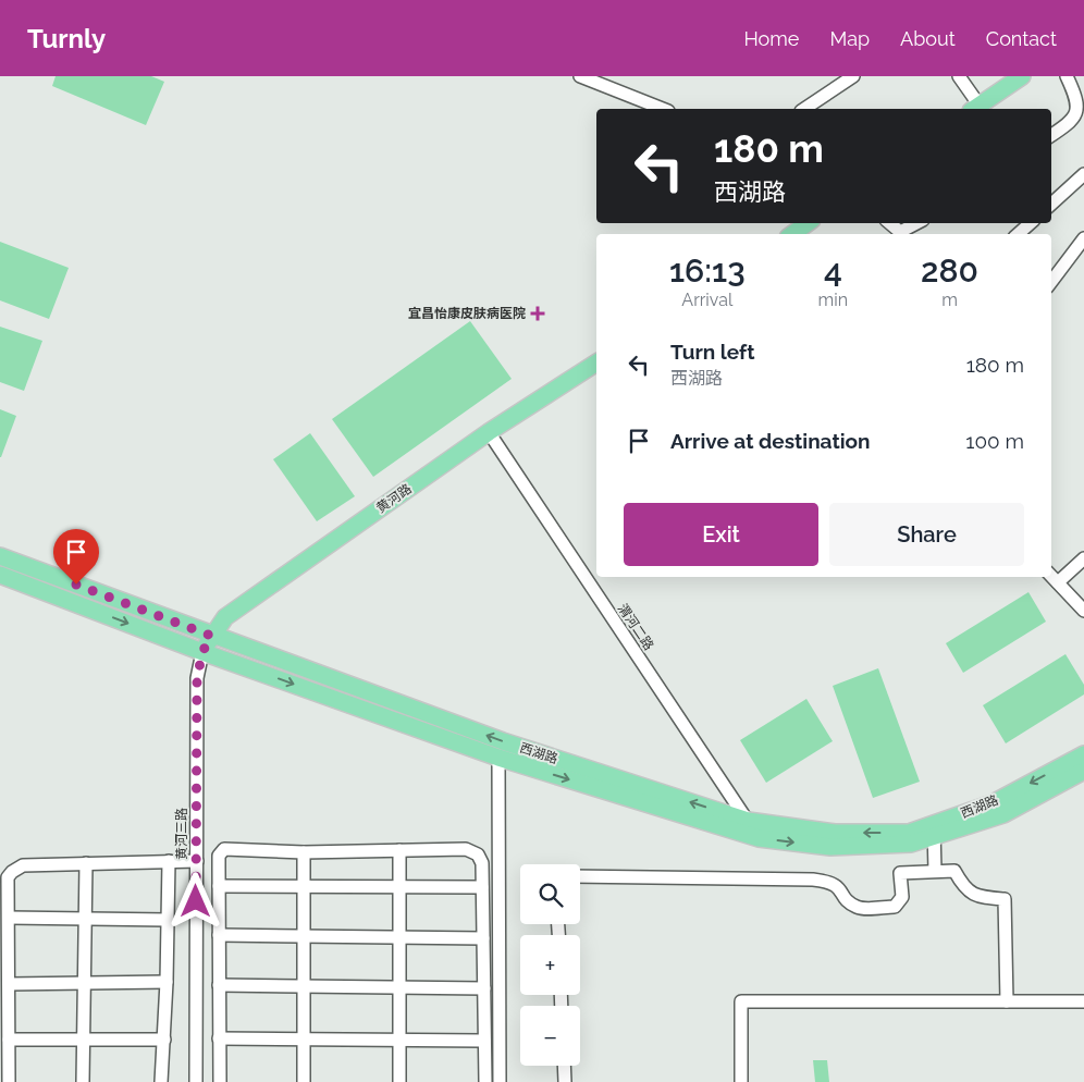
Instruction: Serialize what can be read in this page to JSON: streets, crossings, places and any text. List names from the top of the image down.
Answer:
{
  "streets": {
    "main road": ["黄河路", "西湖路"],
    "street": ["渭河二路", "黄河三路"]
  },
  "crossings": [
    ["黄河路", "渭河二路"],
    ["黄河路", "西湖路"],
    ["黄河路", "黄河三路"],
    ["渭河二路", "西湖路"],
    ["西湖路", "黄河三路"]
  ],
  "places": {
    "health": ["宜昌怡康皮肤病医院"]
  },
  "page": {
    "header": "Turnly",
    "nav": [
      "Home",
      "Map",
      "About",
      "Contact"
    ],
    "turn": ["180 m", "西湖路"],
    "eta": [
      "16:13",
      "Arrival",
      "4",
      "min",
      "280",
      "m"
    ],
    "list": [
      {
        "name": "Turn left",
        "note": "西湖路",
        "value": "180 m"
      },
      {
        "name": "Arrive at destination",
        "value": "100 m"
      }
    ],
    "buttons": ["Exit", "Share"],
    "map_buttons": ["+", "−"]
  }
}
